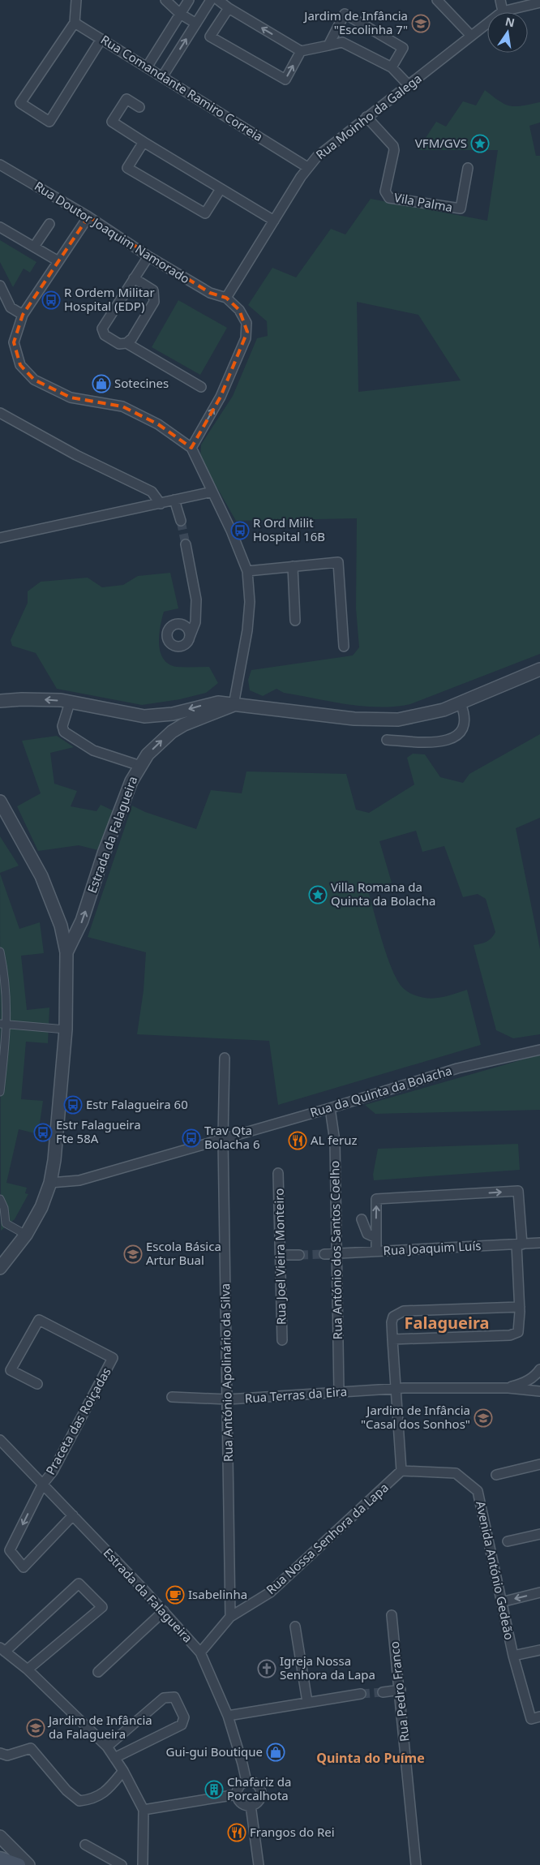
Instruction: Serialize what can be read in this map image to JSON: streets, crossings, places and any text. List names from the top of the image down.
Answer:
{
  "streets": {
    "street": [
      "Rua Comandante Ramiro Correia",
      "Rua Moinho da Galega",
      "Vila Palma",
      "Rua Doutor Joaquim Namorado",
      "Estrada da Falagueira",
      "Rua da Quinta da Bolacha",
      "Rua Joaquim Luís",
      "Rua António dos Santos Coelho",
      "Rua Joel Vieira Monteiro",
      "Rua António Apolinário da Silva",
      "Rua Terras da Eira",
      "Praceta das Roiçadas",
      "Rua Nossa Senhora da Lapa",
      "Avenida António Gedeão",
      "Rua Pedro Franco"
    ]
  },
  "crossings": [
    ["Rua Comandante Ramiro Correia", "Rua Moinho da Galega"],
    ["Rua Moinho da Galega", "Vila Palma"],
    ["Rua Moinho da Galega", "Rua Doutor Joaquim Namorado"],
    ["Estrada da Falagueira", "Rua da Quinta da Bolacha"],
    ["Estrada da Falagueira", "Praceta das Roiçadas"],
    ["Rua da Quinta da Bolacha", "Rua António dos Santos Coelho"],
    ["Rua da Quinta da Bolacha", "Rua António Apolinário da Silva"],
    ["Rua Joaquim Luís", "Rua António dos Santos Coelho"],
    ["Rua António dos Santos Coelho", "Rua Terras da Eira"],
    ["Rua António Apolinário da Silva", "Rua Terras da Eira"],
    ["Rua António Apolinário da Silva", "Rua Nossa Senhora da Lapa"],
    ["Rua Nossa Senhora da Lapa", "Avenida António Gedeão"]
  ],
  "districts": ["Falagueira", "Quinta do Puíme"],
  "places": {
    "school or university": [
      "Jardim de Infância \"Escolinha 7\"",
      "Escola Básica Artur Bual",
      "Jardim de Infância \"Casal dos Sonhos\"",
      "Jardim de Infância da Falagueira"
    ],
    "place": ["VFM/GVS", "Villa Romana da Quinta da Bolacha"],
    "bus stop": [
      "R Ordem Militar Hospital (EDP)",
      "R Ord Milit Hospital 16B",
      "Estr Falagueira 60",
      "Estr Falagueira Fte 58A",
      "Trav Qta Bolacha 6"
    ],
    "shop": ["Sotecines", "Gui-gui Boutique"],
    "restaurant": ["AL feruz", "Frangos do Rei"],
    "cafe": ["Isabelinha"],
    "church": ["Igreja Nossa Senhora da Lapa"],
    "building": ["Chafariz da Porcalhota"]
  },
  "north": "top"
}
